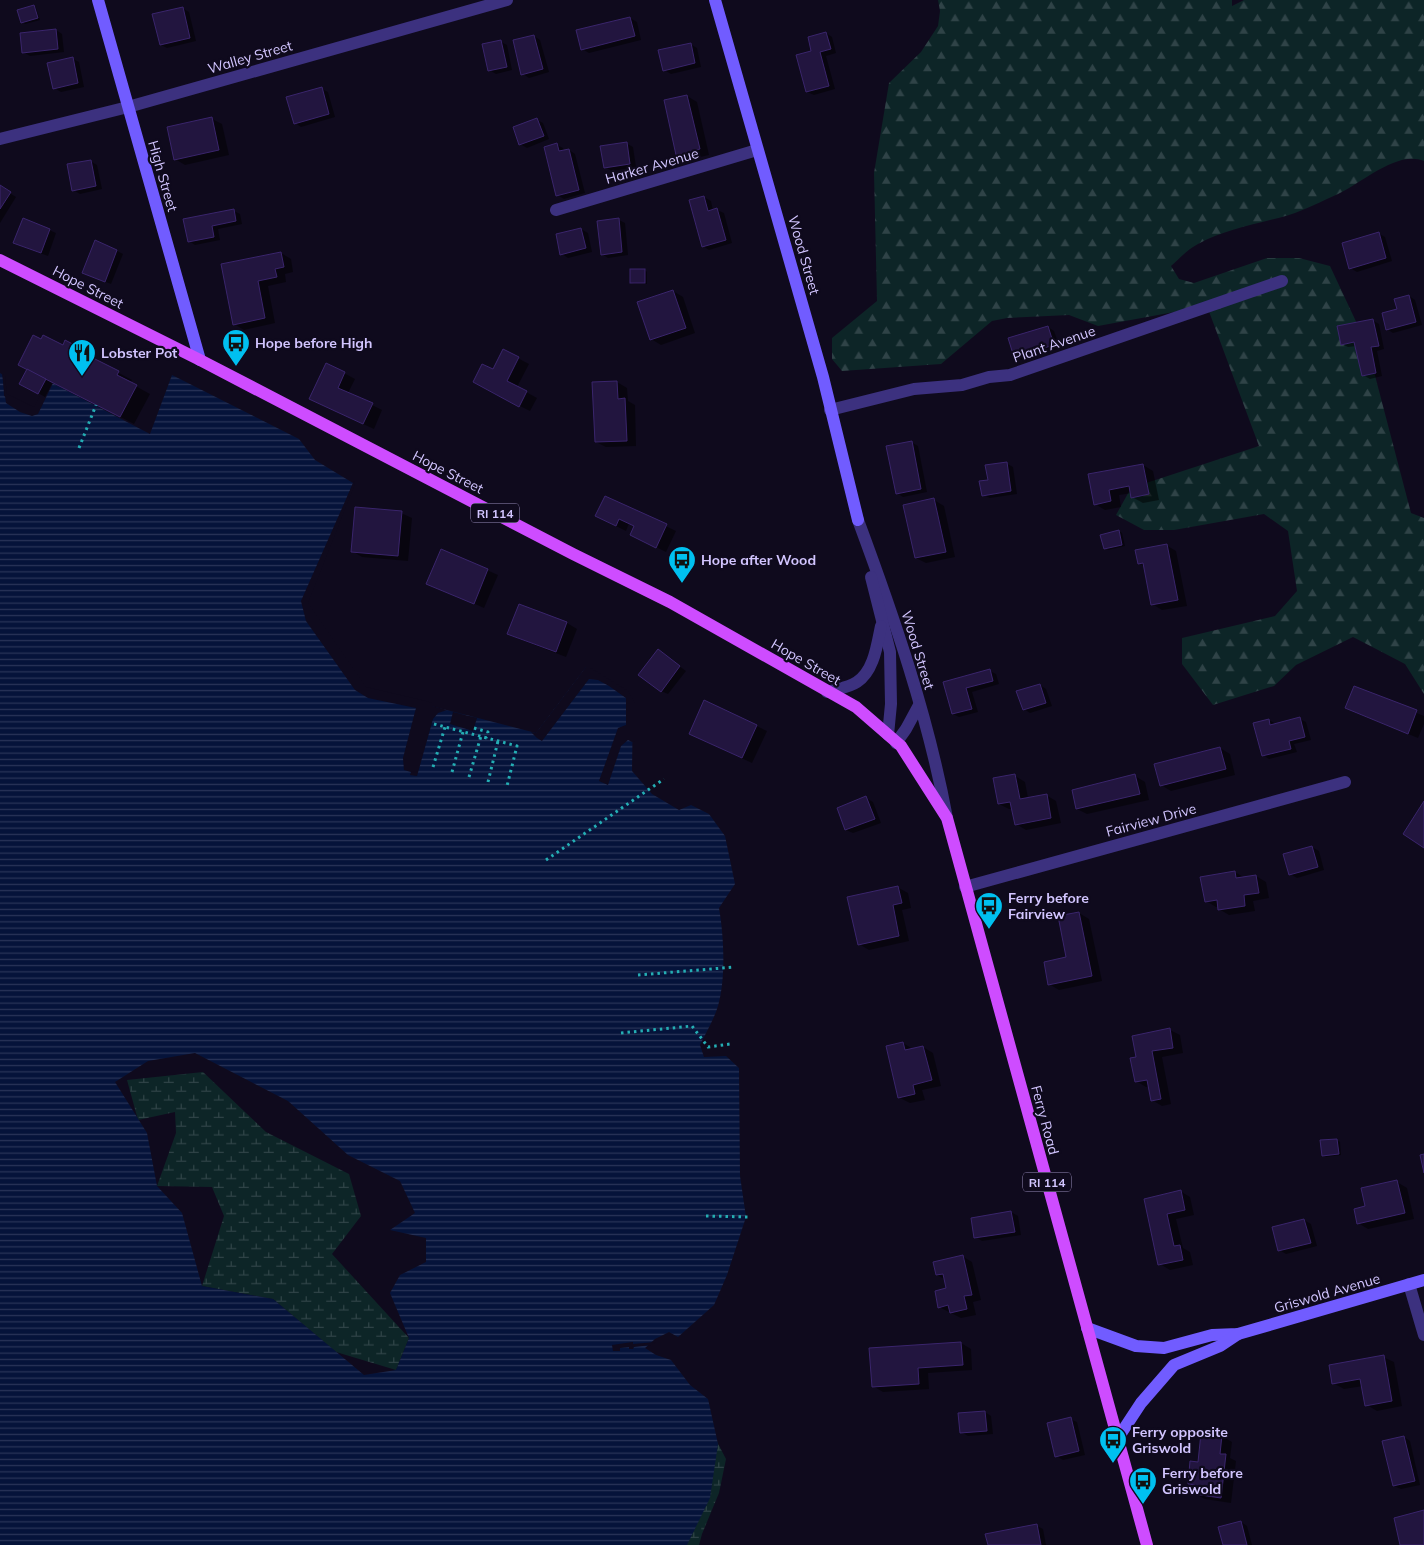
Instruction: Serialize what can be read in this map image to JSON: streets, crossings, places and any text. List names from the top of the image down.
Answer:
{
  "streets": {
    "main road": ["Hope Street", "RI 114", "Ferry Road"],
    "street": [
      "Walley Street",
      "Harker Avenue",
      "High Street",
      "Wood Street",
      "Plant Avenue",
      "Fairview Drive",
      "Griswold Avenue"
    ]
  },
  "crossings": [
    ["Walley Street", "High Street"],
    ["Harker Avenue", "Wood Street"],
    ["High Street", "Hope Street"],
    ["Wood Street", "Hope Street"],
    ["Wood Street", "Plant Avenue"],
    ["Wood Street", "Ferry Road"],
    ["Hope Street", "Ferry Road"],
    ["Fairview Drive", "Ferry Road"]
  ],
  "places": {
    "bus stop": [
      "Hope before High",
      "Hope after Wood",
      "Ferry before Fairview",
      "Ferry opposite Griswold",
      "Ferry before Griswold"
    ],
    "restaurant": ["Lobster Pot"]
  }
}
